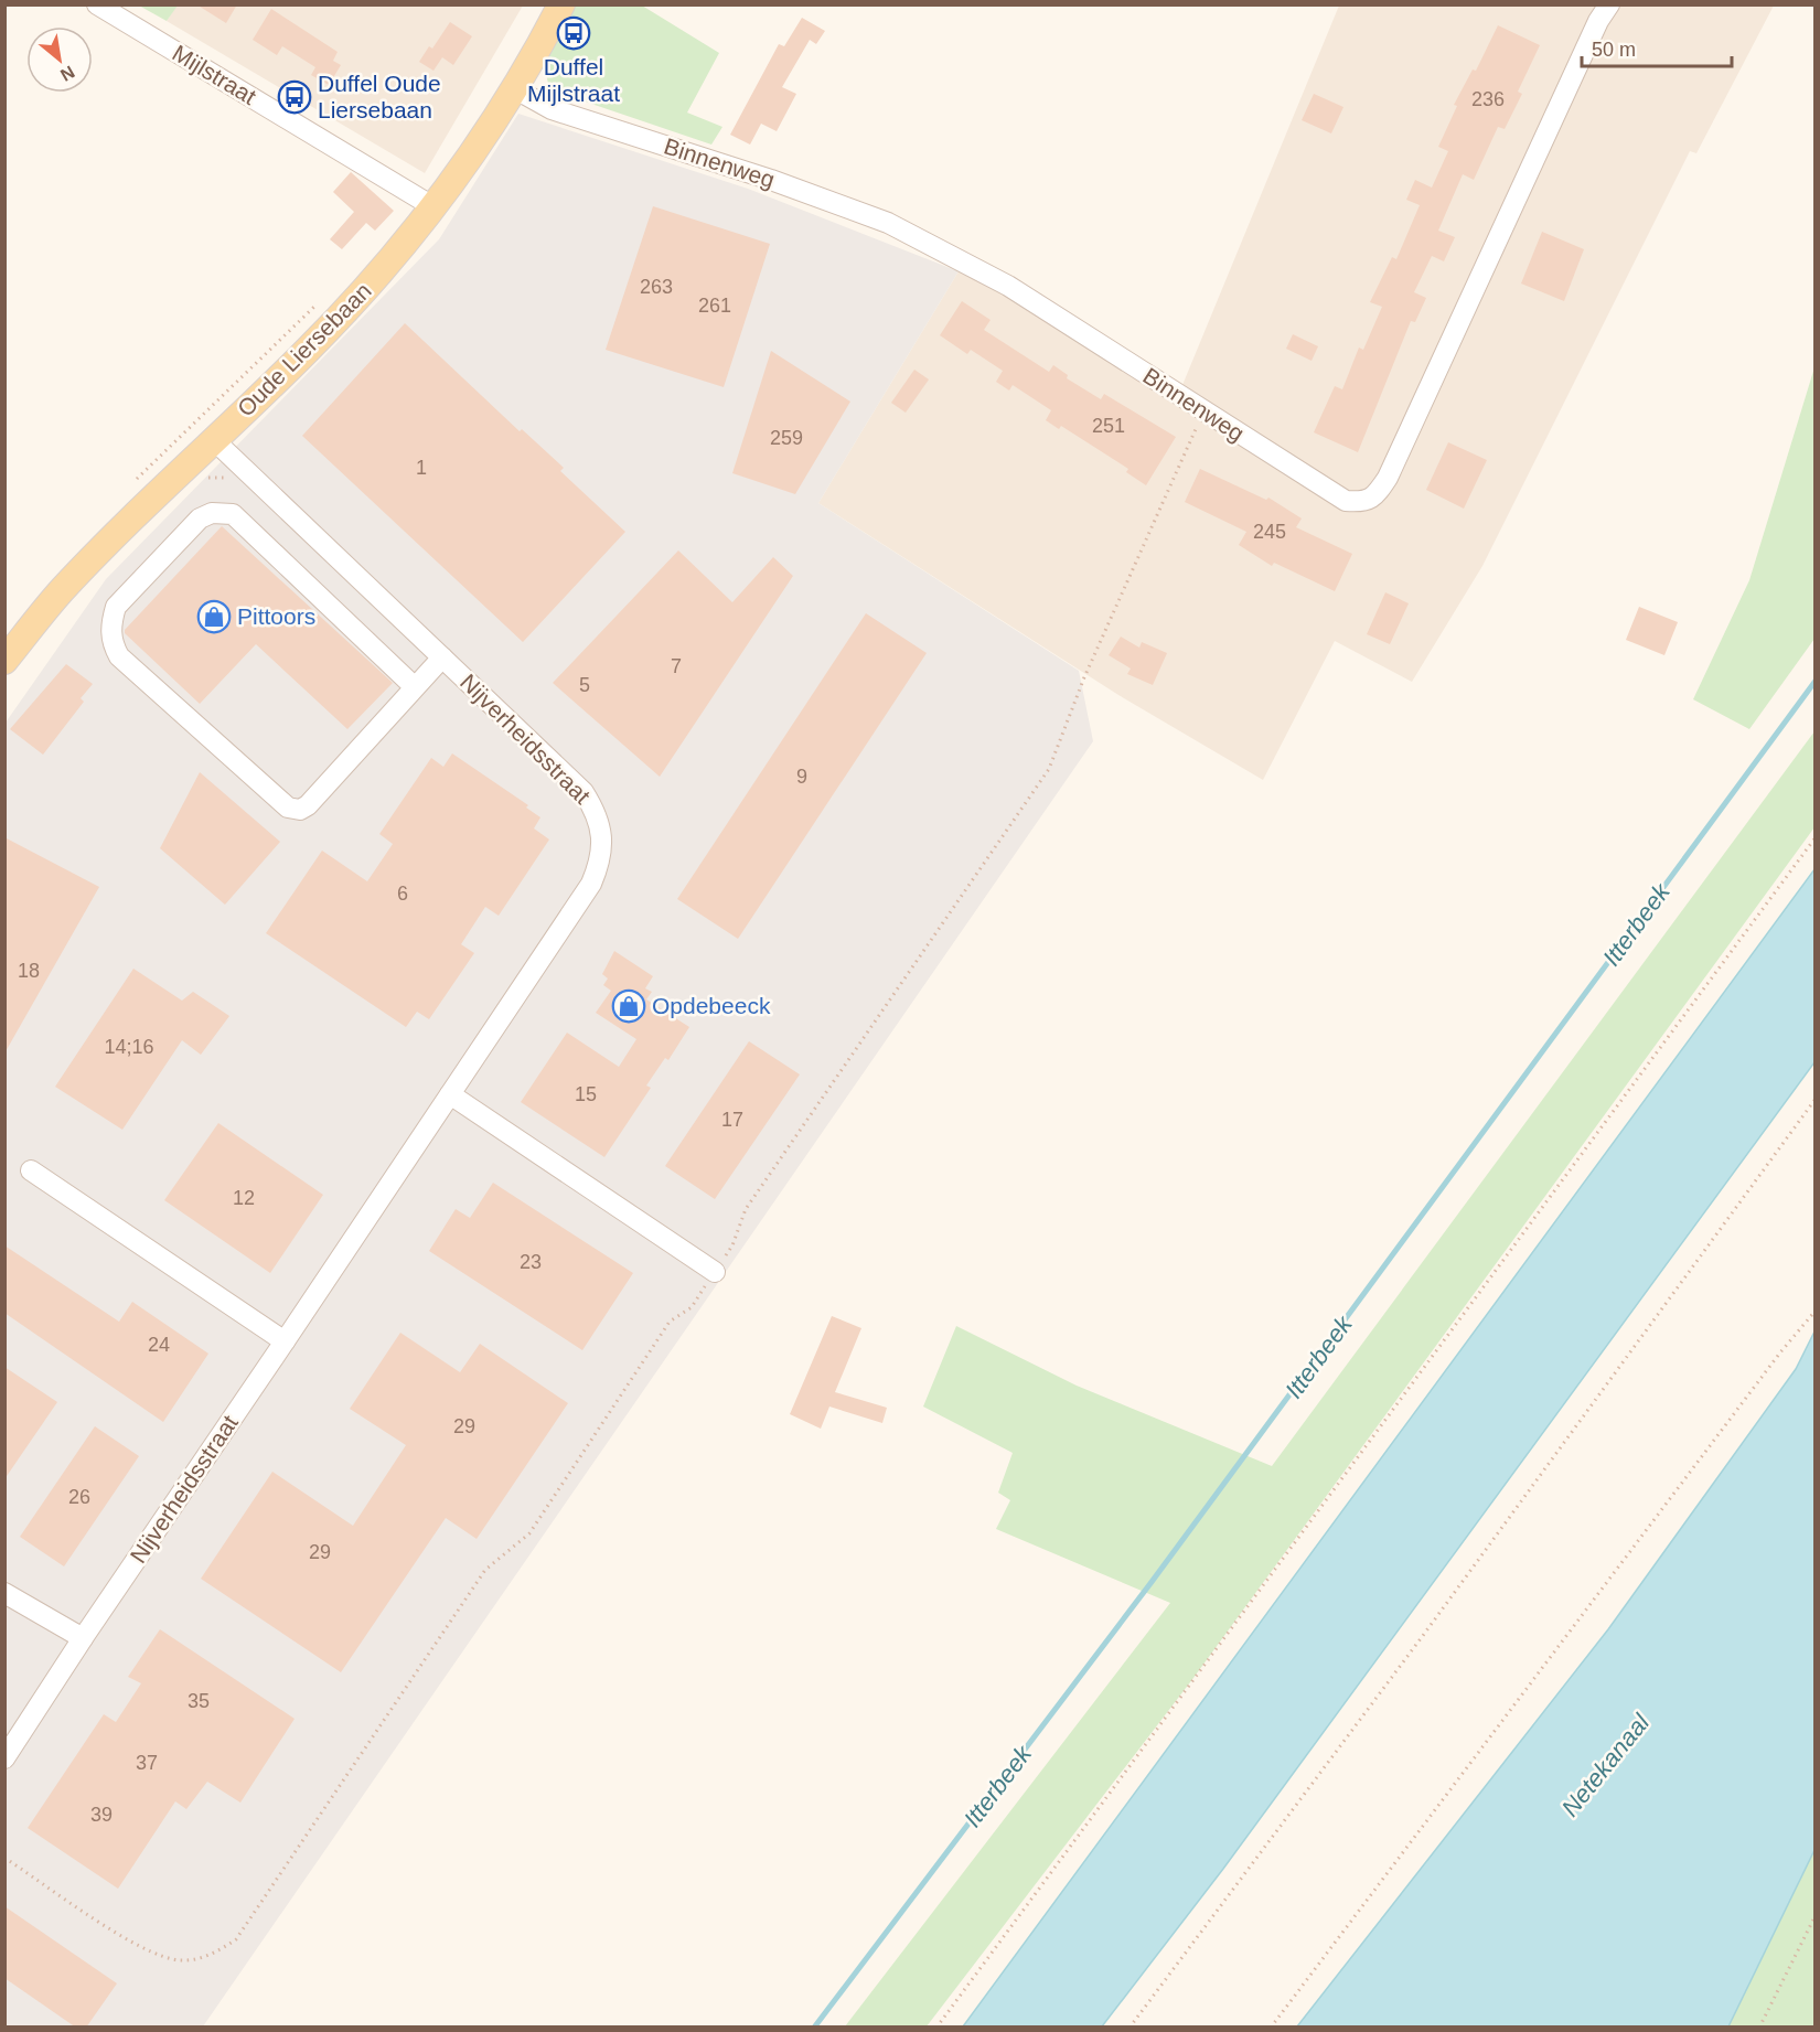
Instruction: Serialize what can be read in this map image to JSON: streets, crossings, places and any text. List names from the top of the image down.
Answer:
{
  "streets": {
    "main road": ["Oude Liersebaan"],
    "street": ["Mijlstraat", "Binnenweg", "Nijverheidsstraat"]
  },
  "crossings": [
    ["Mijlstraat", "Oude Liersebaan"],
    ["Binnenweg", "Oude Liersebaan"],
    ["Oude Liersebaan", "Nijverheidsstraat"]
  ],
  "water": ["Itterbeek", "Netekanaal"],
  "places": {
    "bus stop": ["Duffel Mijlstraat", "Duffel Oude Liersebaan"],
    "shop": ["Pittoors", "Opdebeeck"]
  },
  "house_numbers": [
    "236",
    "263",
    "261",
    "251",
    "259",
    "1",
    "245",
    "7",
    "5",
    "9",
    "6",
    "18",
    "14;16",
    "15",
    "17",
    "12",
    "23",
    "24",
    "29",
    "26",
    "29",
    "35",
    "37",
    "39"
  ],
  "scale_bar": "50 m",
  "north": "bottom right"
}
